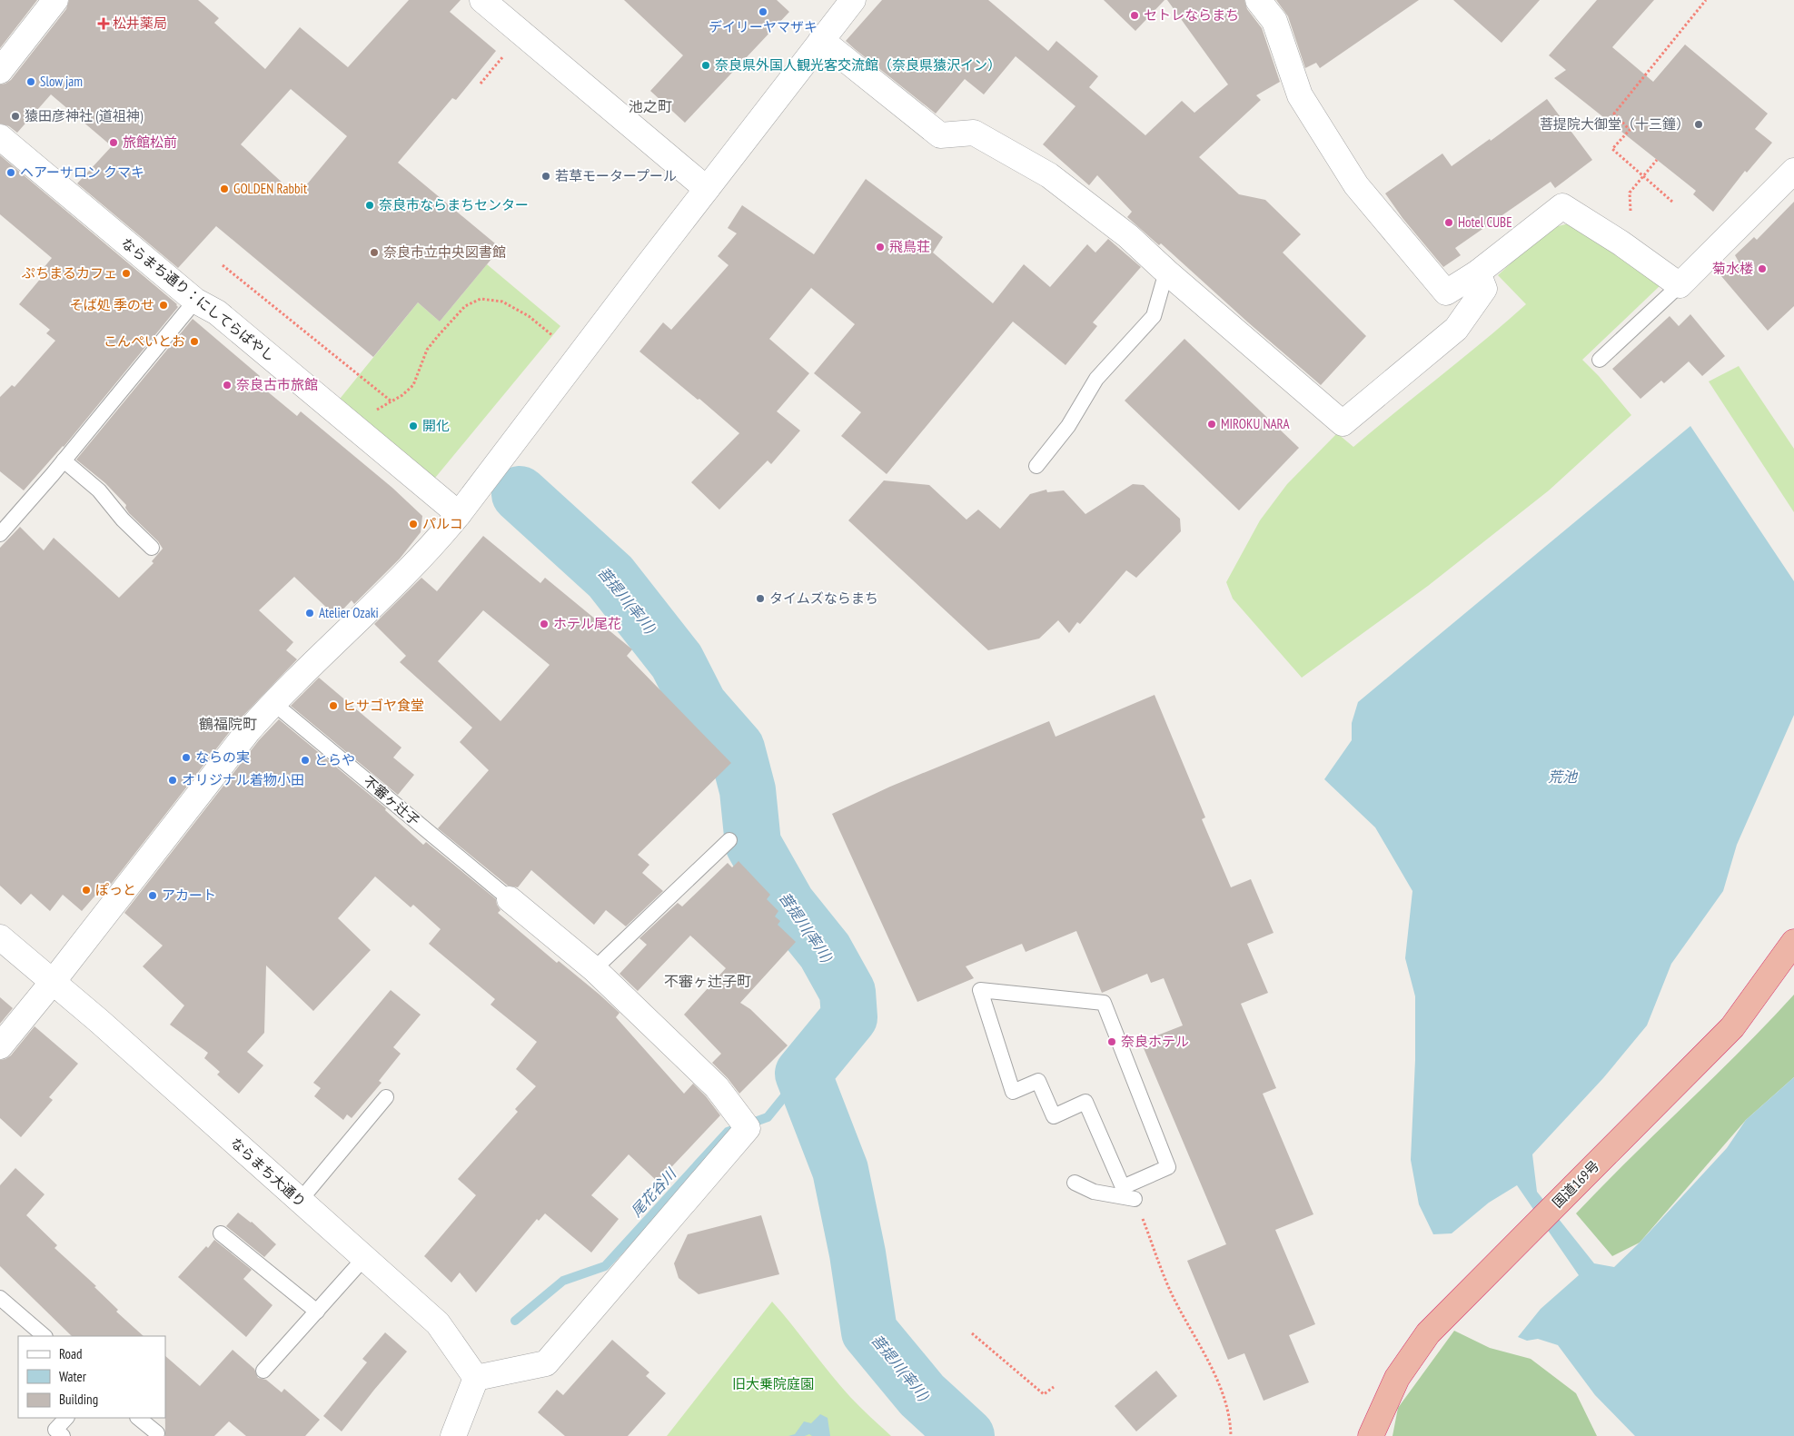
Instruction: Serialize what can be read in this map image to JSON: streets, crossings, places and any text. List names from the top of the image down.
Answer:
{
  "streets": {
    "highway": ["国道169号"],
    "street": ["ならまち通り：にしてらばやし", "ならまち大通り"],
    "lane": ["不審ヶ辻子"]
  },
  "districts": ["池之町", "鶴福院町", "不審ヶ辻子町"],
  "water": ["菩提川(率川)", "荒池", "尾花谷川"],
  "parks": ["旧大乗院庭園"],
  "places": {
    "other": [
      "デイリーヤマザキ",
      "セトレならまち",
      "奈良県外国人観光客交流館（奈良県猿沢イン）",
      "Slow jam",
      "猿田彦神社 (道祖神)",
      "菩提院大御堂（十三鐘）",
      "旅館松前",
      "ヘアーサロン クマキ",
      "若草モータープール",
      "GOLDEN Rabbit",
      "奈良市ならまちセンター",
      "Hotel CUBE",
      "飛鳥荘",
      "奈良市立中央図書館",
      "菊水楼",
      "ぷちまるカフェ",
      "そば処 季のせ",
      "こんぺいとお",
      "奈良古市旅館",
      "MIROKU NARA",
      "開化",
      "パルコ",
      "タイムズならまち",
      "Atelier Ozaki",
      "ホテル尾花",
      "ヒサゴヤ食堂",
      "ならの実",
      "とらや",
      "オリジナル着物小田",
      "ぽっと",
      "アカート",
      "奈良ホテル"
    ],
    "health": ["松井薬局"]
  },
  "legend": ["Road", "Water", "Building"]
}
